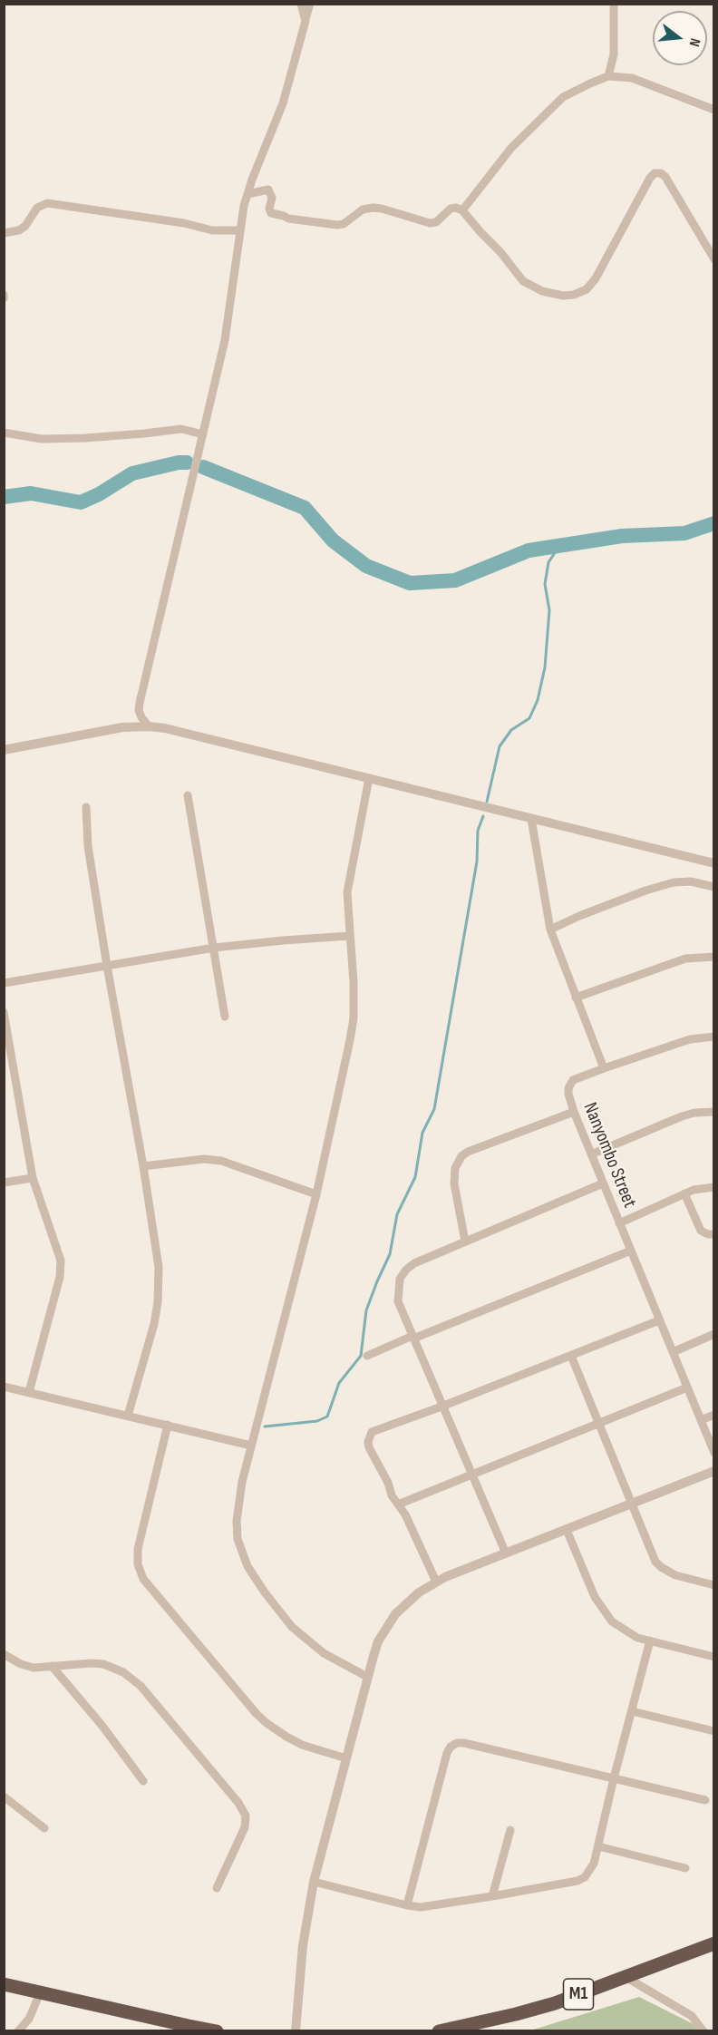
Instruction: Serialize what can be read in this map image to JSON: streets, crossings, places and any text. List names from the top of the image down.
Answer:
{
  "streets": {
    "highway": ["M1"],
    "street": ["Nanyombo Street"]
  },
  "north": "right"
}
